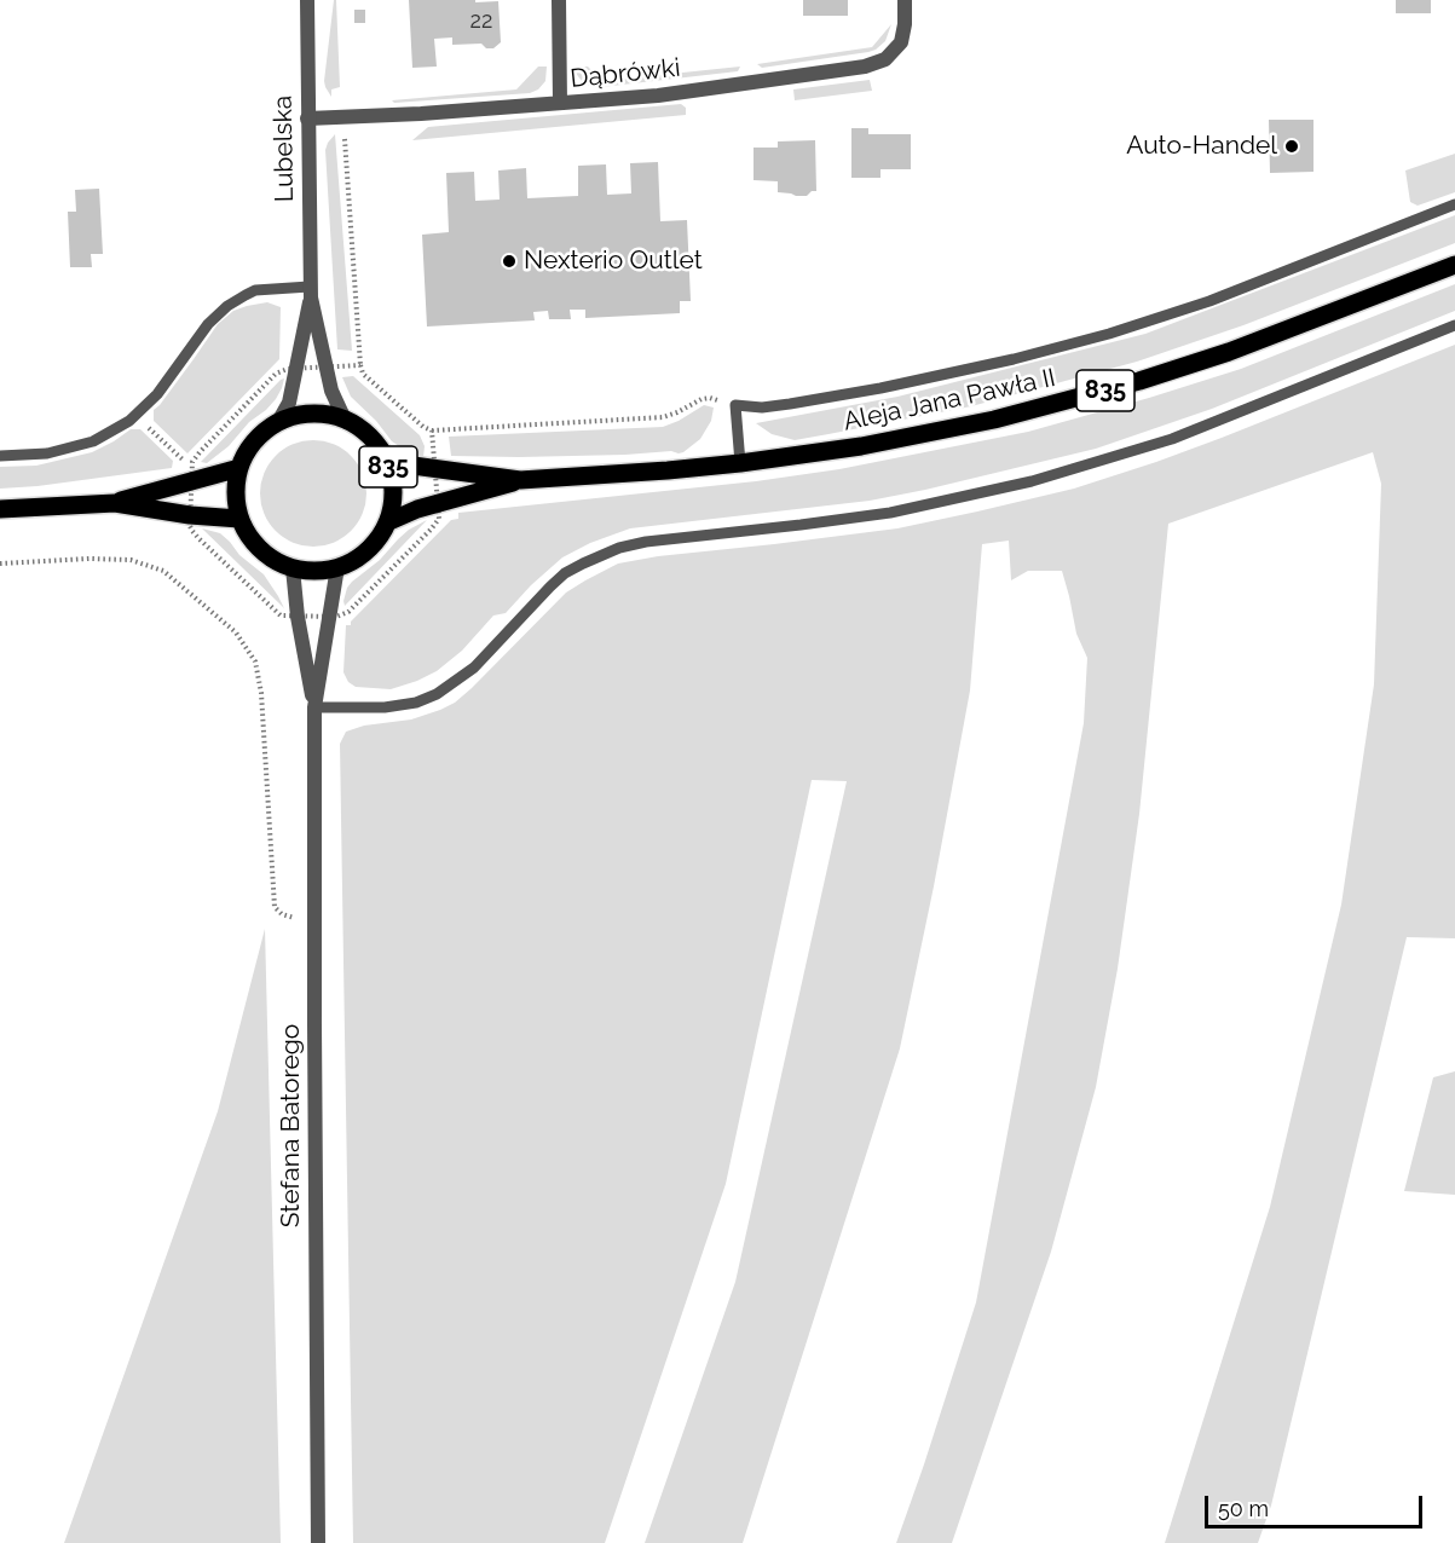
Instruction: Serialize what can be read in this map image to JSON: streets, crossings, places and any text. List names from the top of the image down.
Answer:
{
  "streets": {
    "main road": ["835", "Aleja Jana Pawła II"],
    "street": ["Dąbrówki", "Lubelska", "Stefana Batorego"]
  },
  "crossings": [
    ["Dąbrówki", "Lubelska"],
    ["Lubelska", "835"],
    ["Lubelska", "Aleja Jana Pawła II"],
    ["Lubelska", "Stefana Batorego"],
    ["835", "Aleja Jana Pawła II"],
    ["835", "Stefana Batorego"],
    ["Aleja Jana Pawła II", "Stefana Batorego"]
  ],
  "places": ["Auto-Handel", "Nexterio Outlet"],
  "house_numbers": ["22"],
  "scale_bar": "50 m"
}
